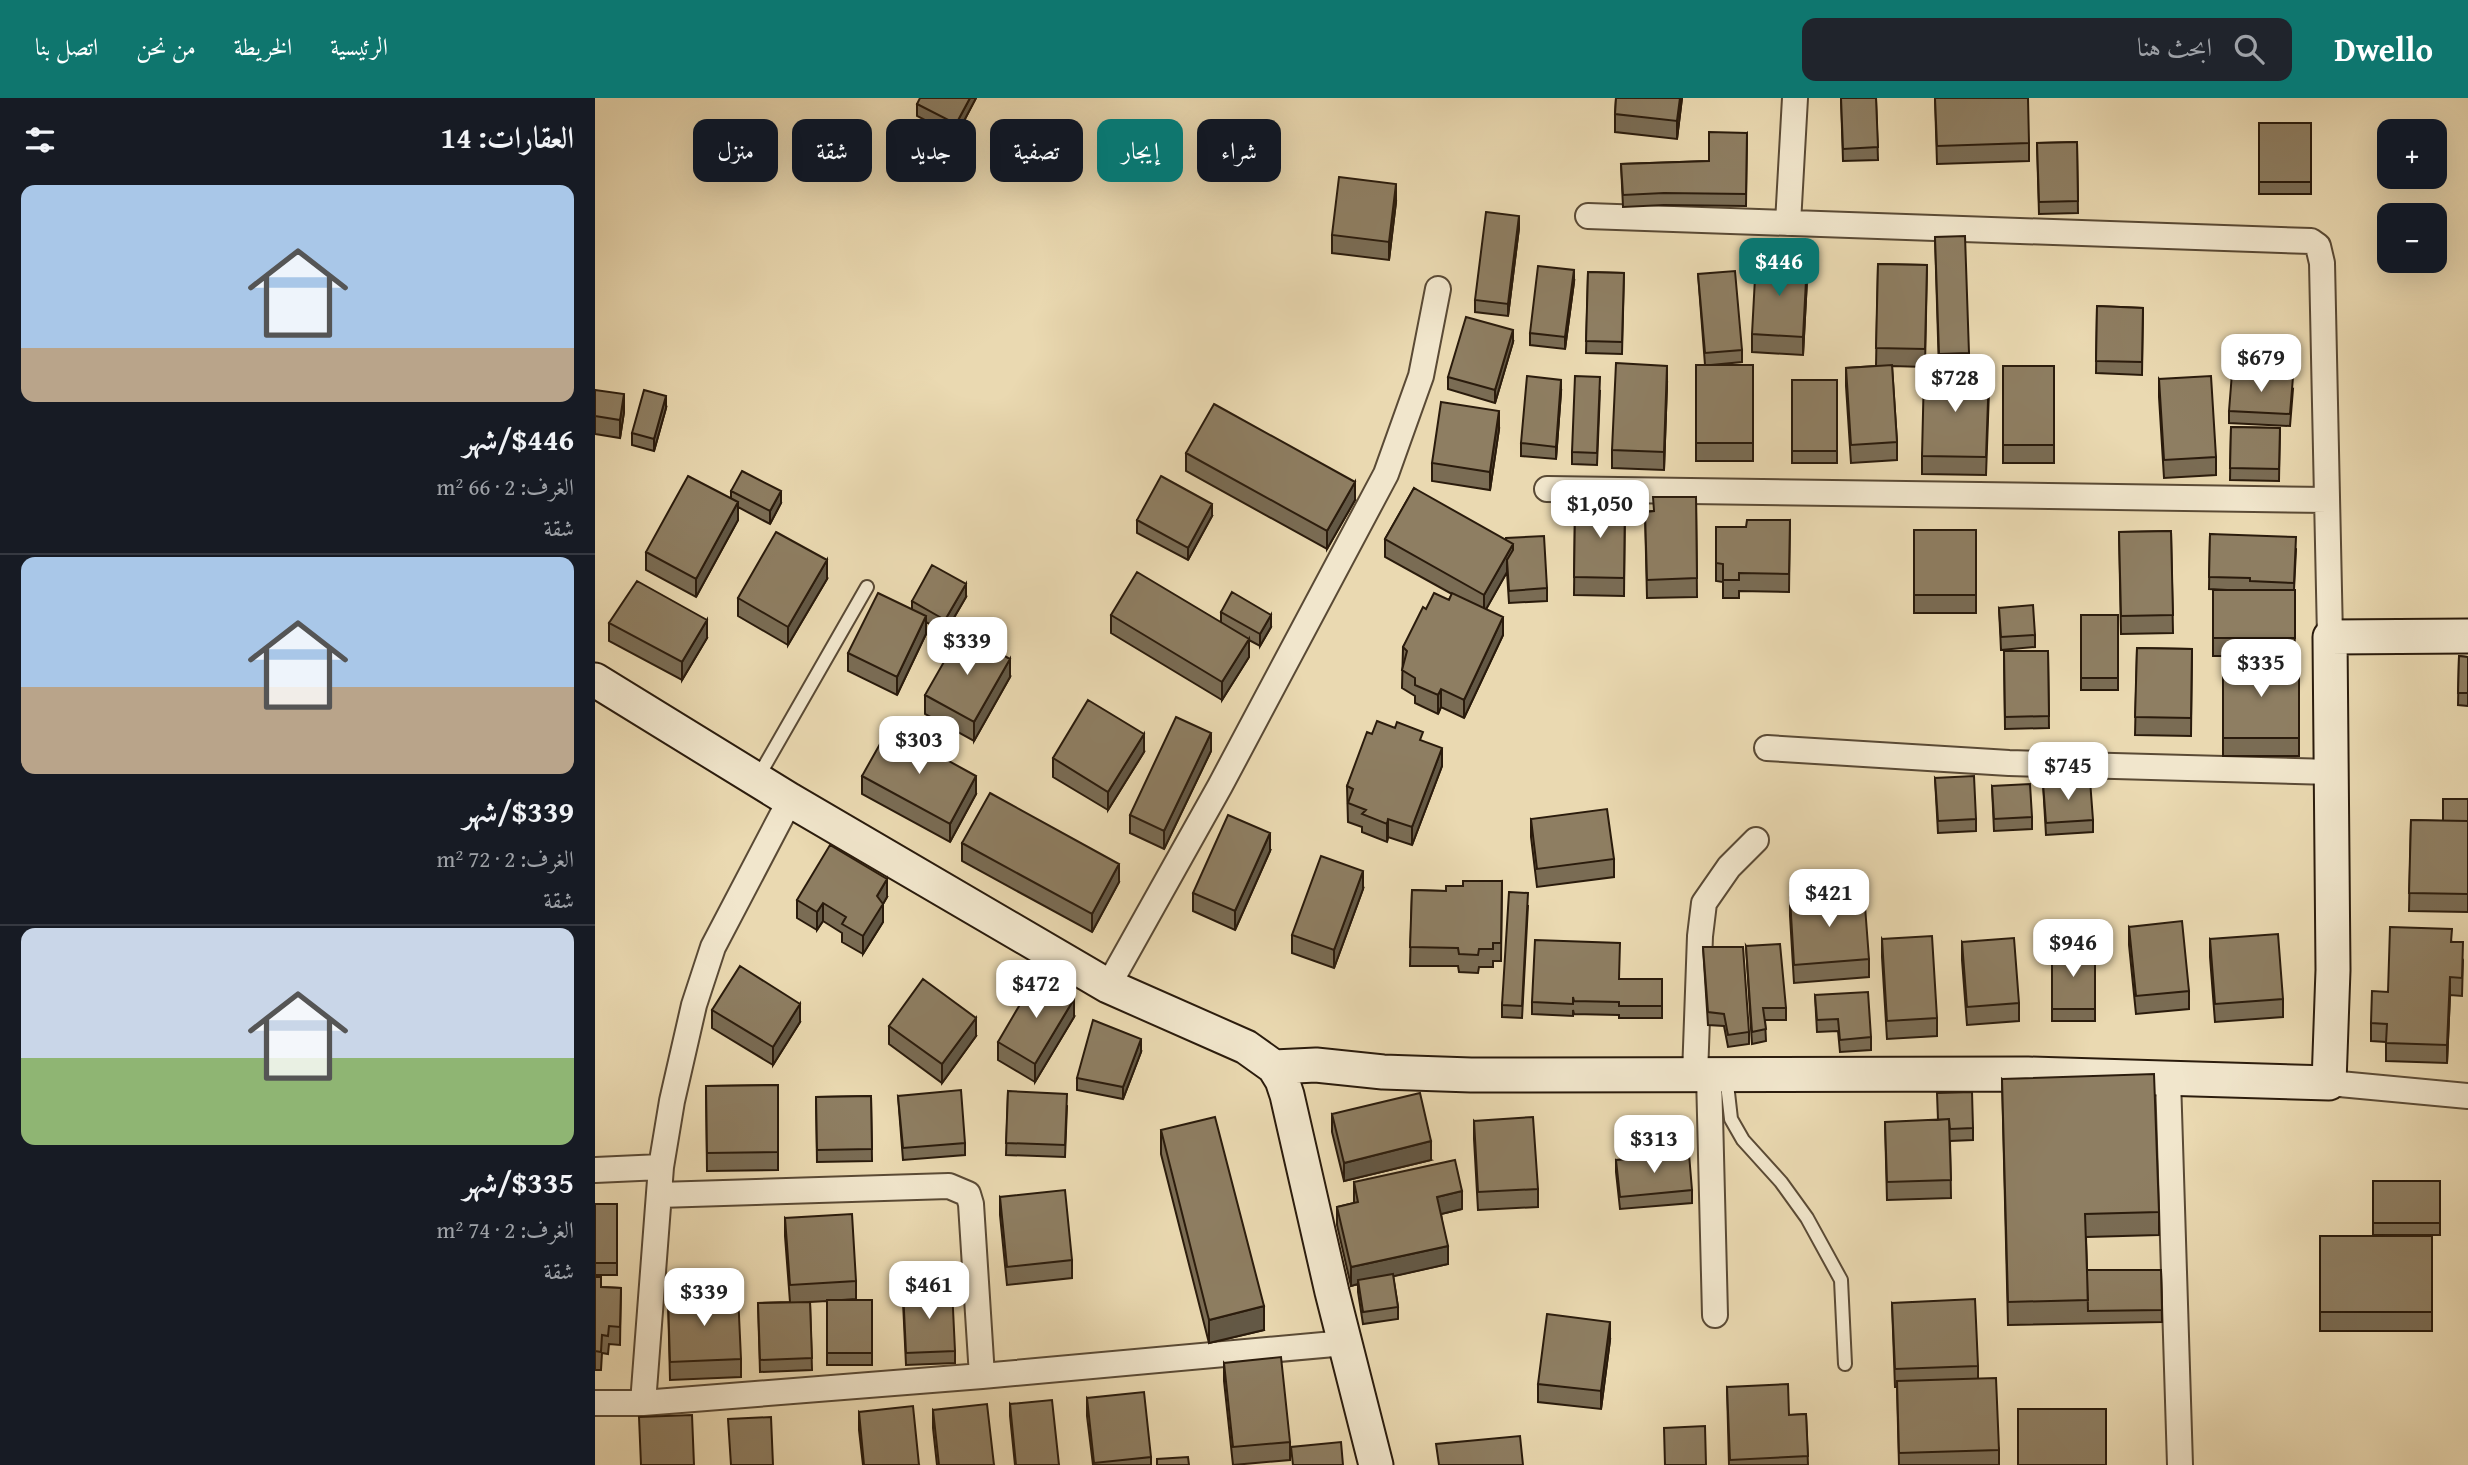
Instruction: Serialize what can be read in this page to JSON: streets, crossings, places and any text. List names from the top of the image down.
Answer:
{
  "page": {
    "header": "Dwello",
    "search": "ابحث هنا",
    "nav": [
      "الرئيسية",
      "الخريطة",
      "من نحن",
      "اتصل بنا"
    ],
    "heading": "العقارات: 14",
    "map_buttons": ["+", "−"],
    "chip": [
      "شراء",
      "إيجار",
      "تصفية",
      "جديد",
      "شقة",
      "منزل"
    ],
    "list": [
      {
        "name": "$446/شهر",
        "note": "الغرف: 2 · 66 m² · شقة"
      },
      {
        "name": "$339/شهر",
        "note": "الغرف: 2 · 72 m² · شقة"
      },
      {
        "name": "$335/شهر",
        "note": "الغرف: 2 · 74 m² · شقة"
      }
    ],
    "price": [
      "$446",
      "$679",
      "$728",
      "$1,050",
      "$339",
      "$335",
      "$303",
      "$745",
      "$421",
      "$946",
      "$472",
      "$313",
      "$461",
      "$339"
    ]
  }
}
